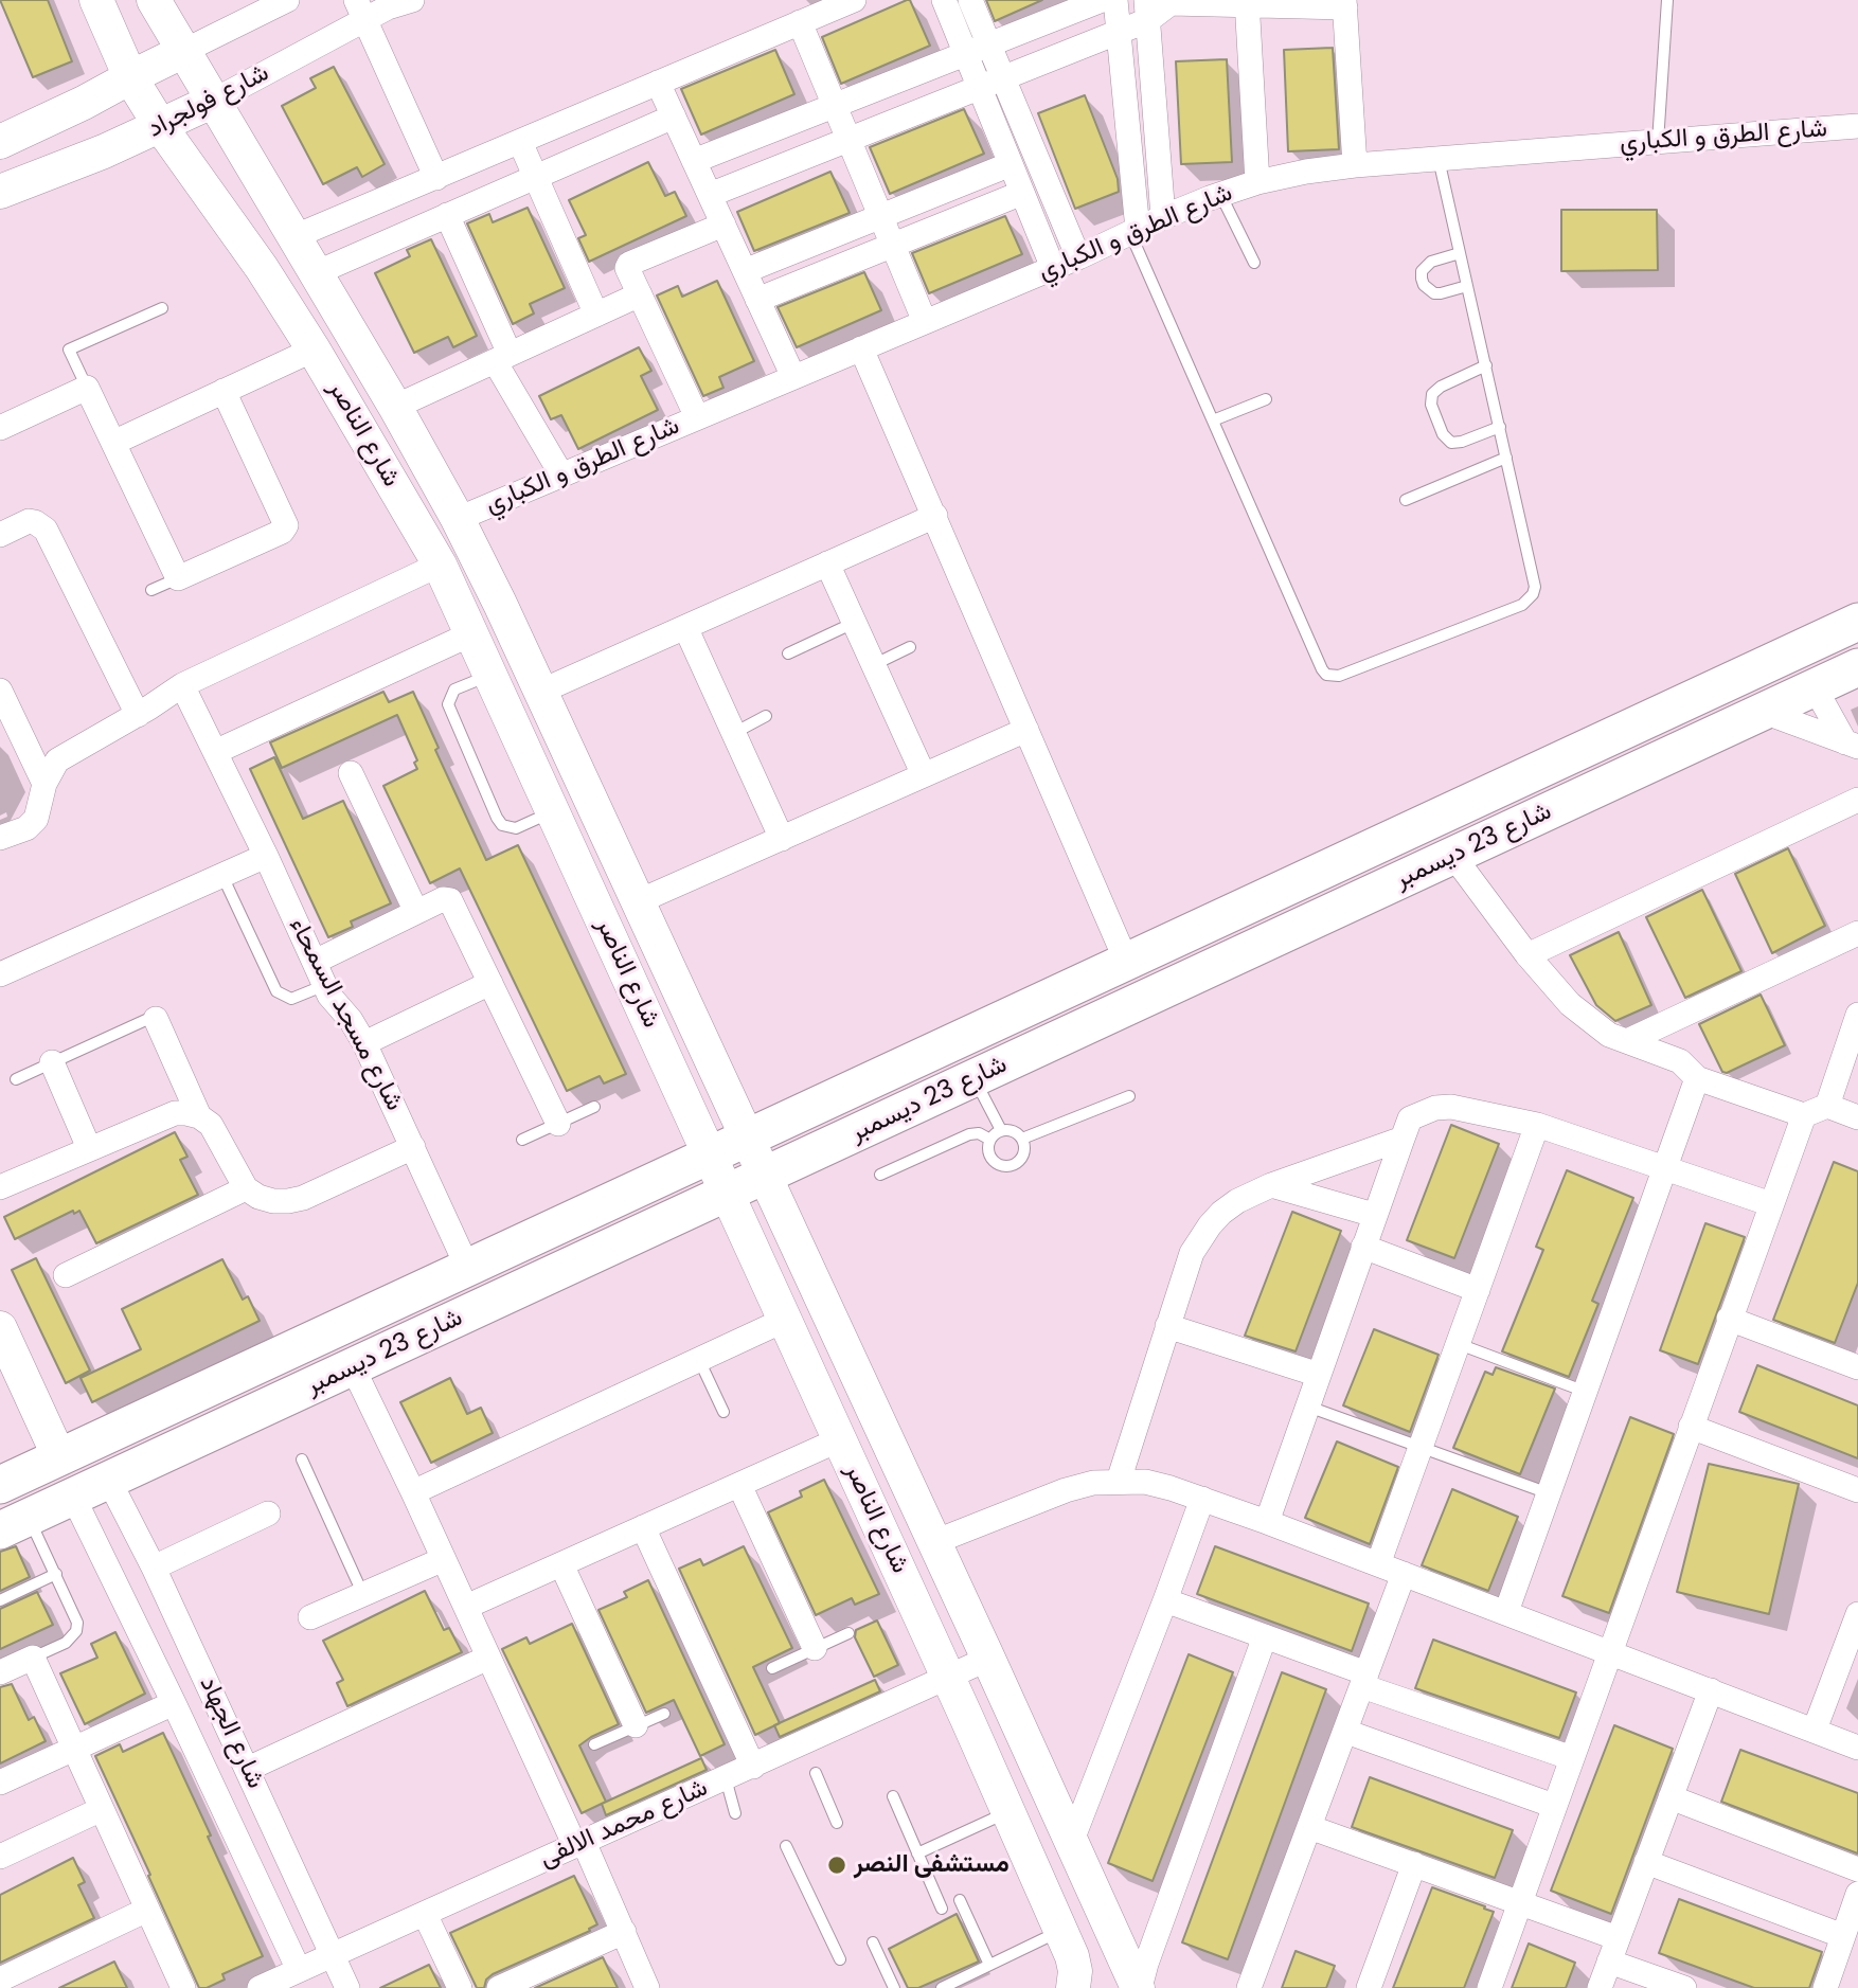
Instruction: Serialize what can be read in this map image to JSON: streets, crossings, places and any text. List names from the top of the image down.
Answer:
{
  "streets": {
    "main road": ["شارع 23 ديسمبر"],
    "street": [
      "شارع فولجراد",
      "شارع الطرق و الكباري",
      "شارع الناصر",
      "شارع مسجد السمحاء",
      "شارع الجهاد",
      "شارع محمد الالفى"
    ]
  },
  "crossings": [
    ["شارع فولجراد", "شارع الناصر"],
    ["شارع الطرق و الكباري", "شارع الناصر"],
    ["شارع الناصر", "شارع 23 ديسمبر"],
    ["شارع الناصر", "شارع محمد الالفى"],
    ["شارع 23 ديسمبر", "شارع مسجد السمحاء"],
    ["شارع 23 ديسمبر", "شارع الجهاد"],
    ["شارع الجهاد", "شارع محمد الالفى"]
  ],
  "places": ["مستشفى النصر"]
}
